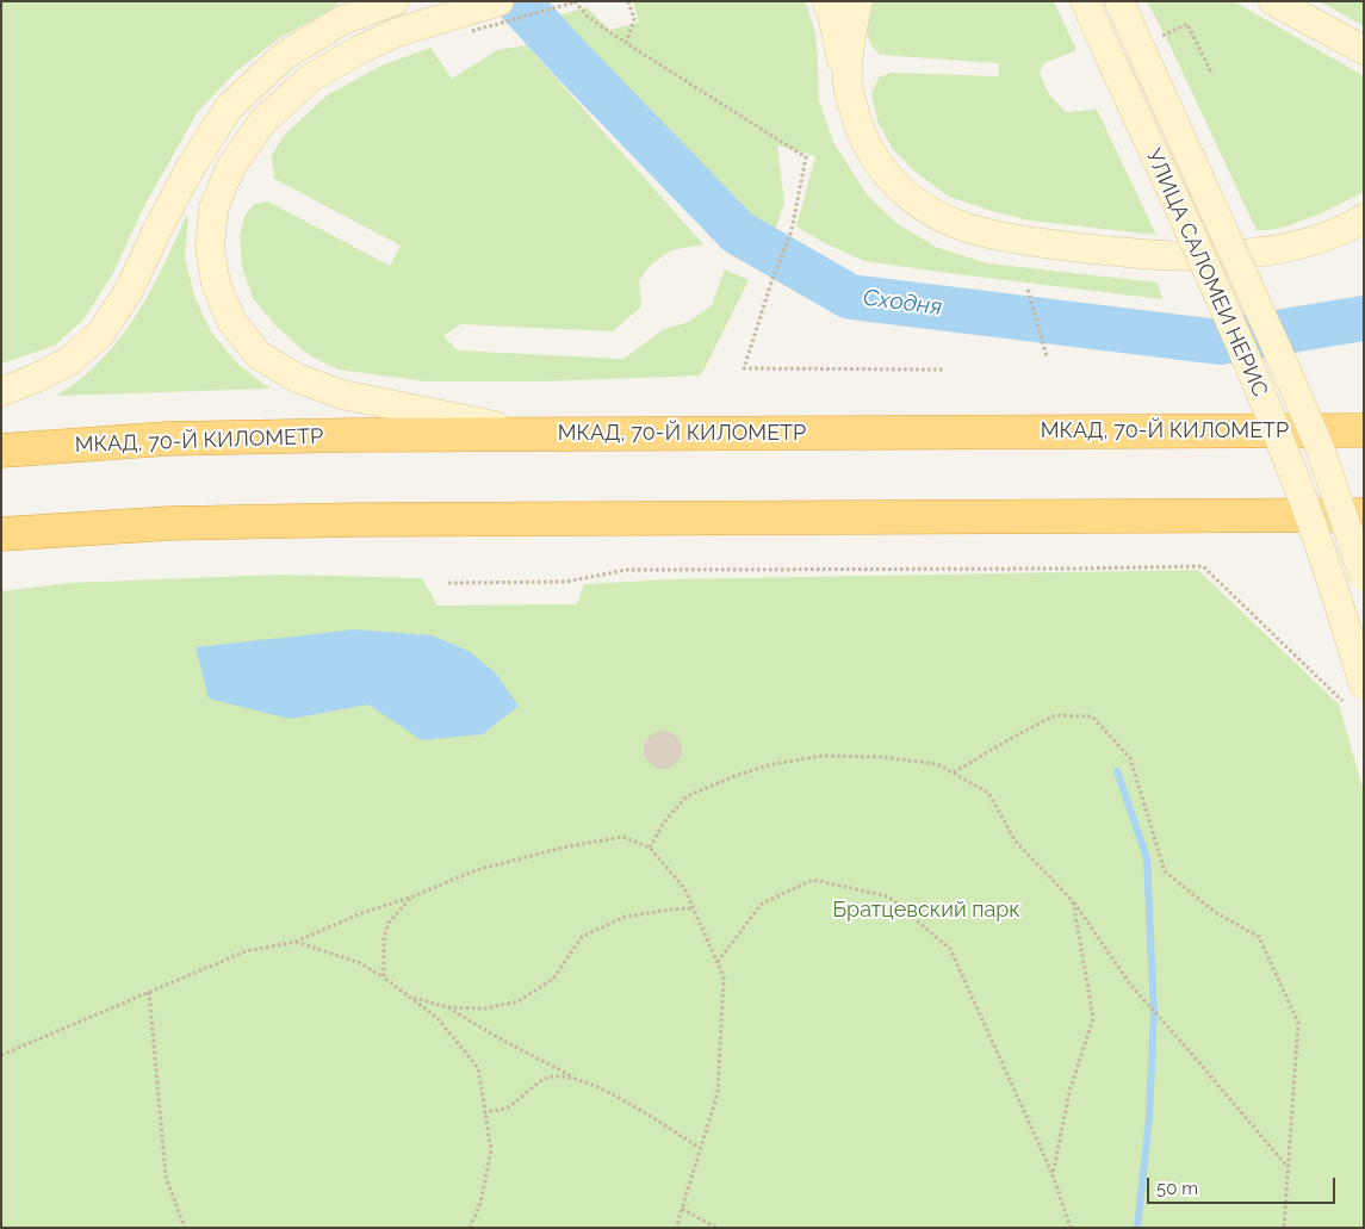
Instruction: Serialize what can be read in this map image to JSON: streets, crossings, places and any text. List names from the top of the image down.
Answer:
{
  "streets": {
    "highway": ["МКАД, 70-Й КИЛОМЕТР"],
    "main road": ["УЛИЦА САЛОМЕИ НЕРИС"]
  },
  "water": ["Сходня"],
  "parks": ["Братцевский парк"],
  "scale_bar": "50 m"
}
